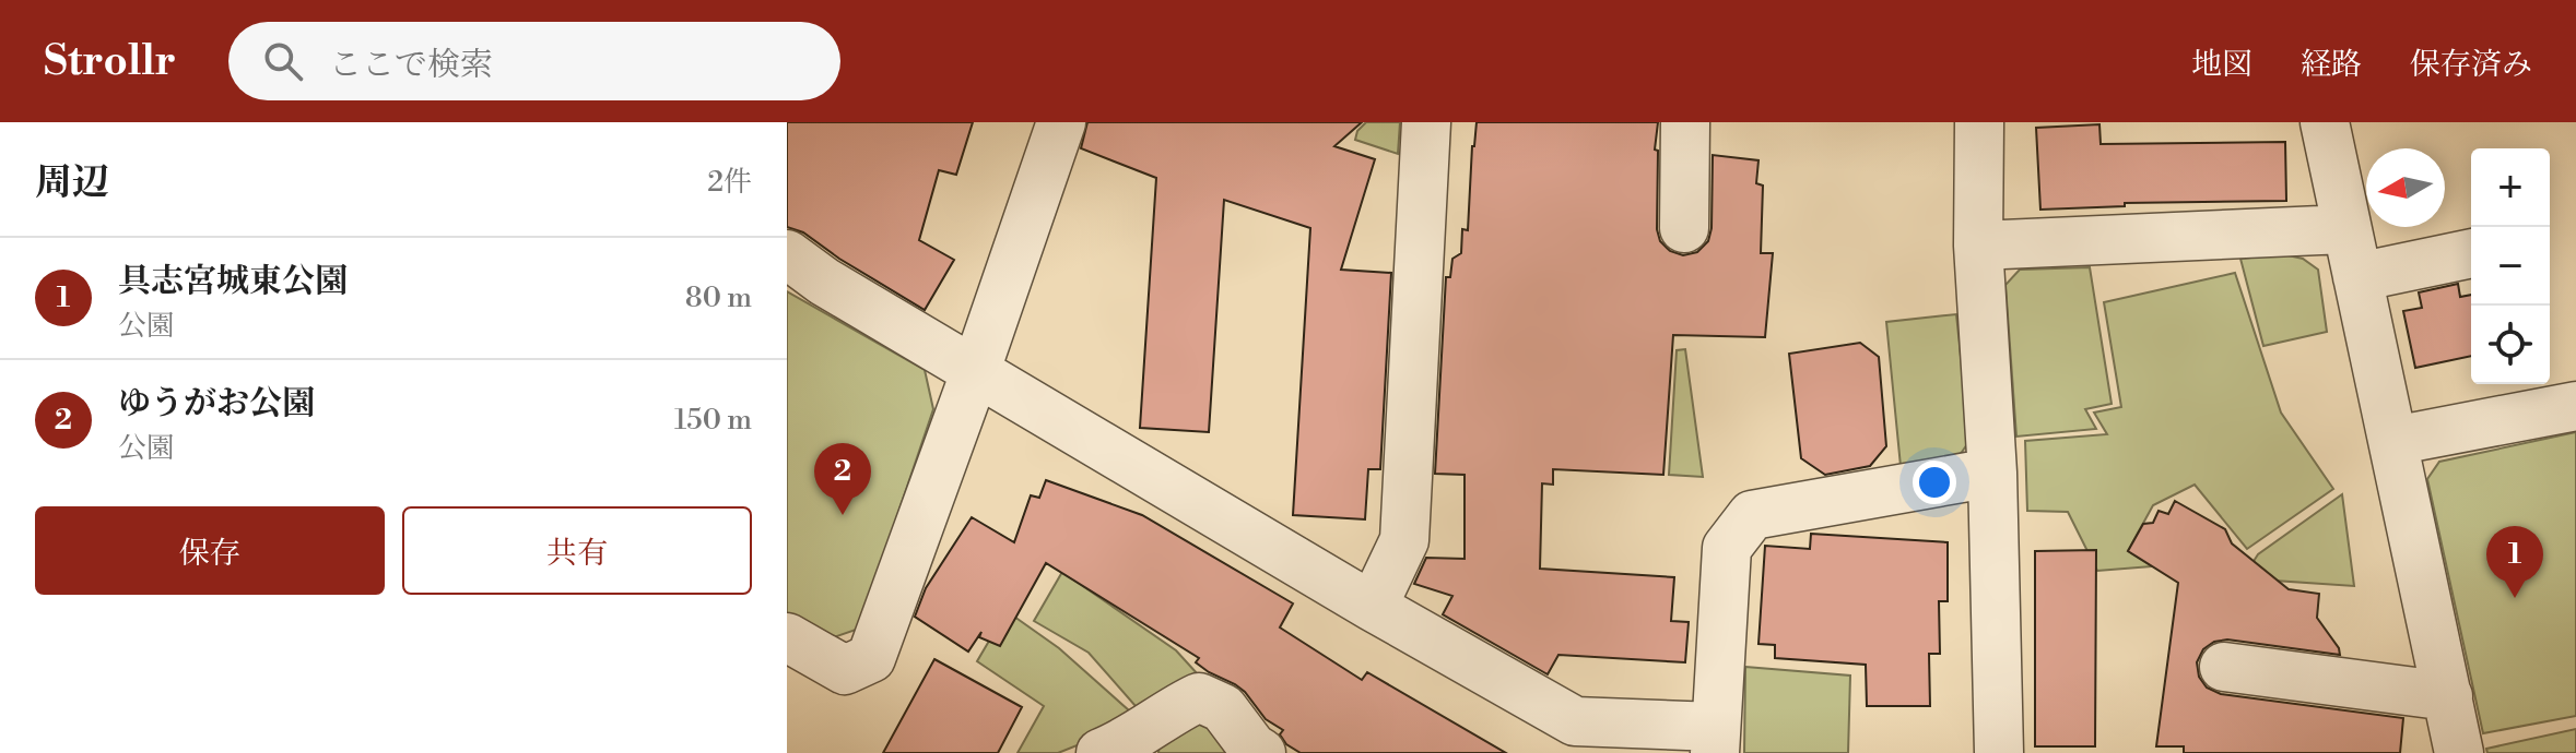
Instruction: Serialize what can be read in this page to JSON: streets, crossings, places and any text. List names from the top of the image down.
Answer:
{
  "north": "left",
  "page": {
    "header": "Strollr",
    "search": "ここで検索",
    "nav": ["地図", "経路", "保存済み"],
    "heading": ["周辺", "2件"],
    "map_buttons": ["+", "−"],
    "list": [
      {
        "mark": "1",
        "name": "具志宮城東公園",
        "note": "公園",
        "value": "80 m"
      },
      {
        "mark": "2",
        "name": "ゆうがお公園",
        "note": "公園",
        "value": "150 m"
      }
    ],
    "pins": ["2", "1"],
    "buttons": ["保存", "共有"]
  }
}
